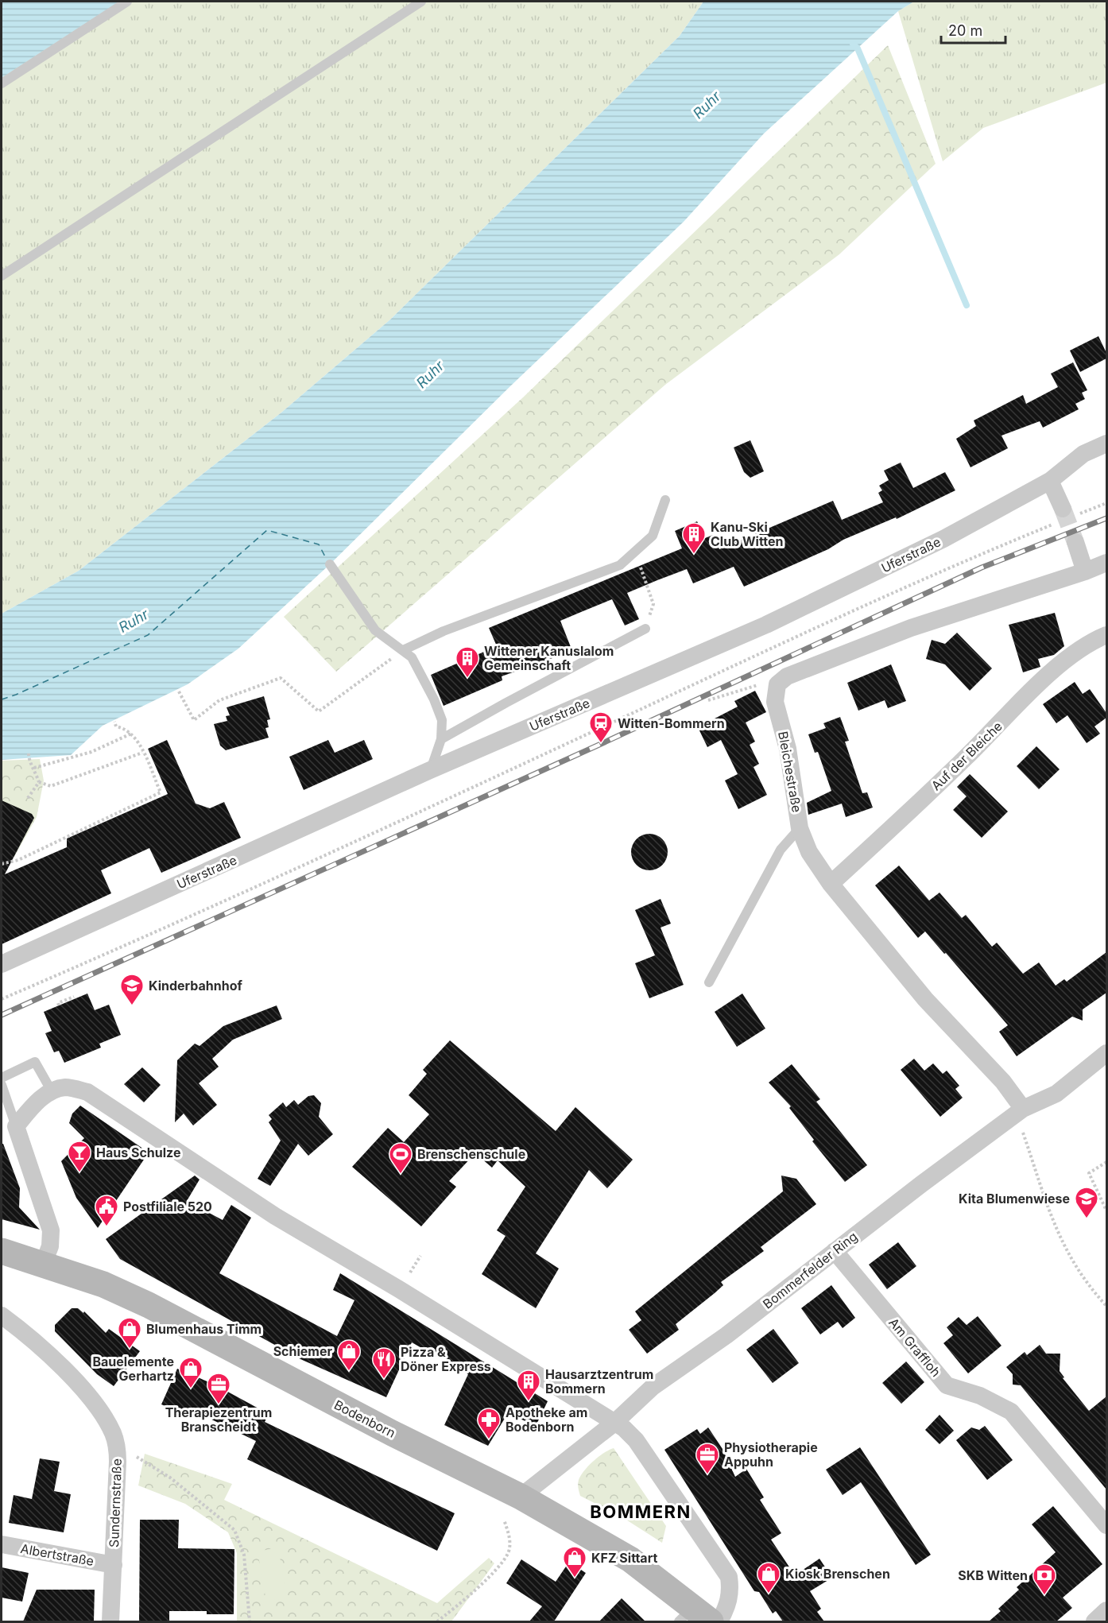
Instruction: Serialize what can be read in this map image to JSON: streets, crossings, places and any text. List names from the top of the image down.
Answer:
{
  "streets": {
    "main road": ["Bodenborn"],
    "street": [
      "Uferstraße",
      "Auf der Bleiche",
      "Bleichestraße",
      "Bommerfelder Ring",
      "Am Graffloh",
      "Sundernstraße",
      "Albertstraße"
    ]
  },
  "crossings": [
    ["Auf der Bleiche", "Bleichestraße"],
    ["Bleichestraße", "Bommerfelder Ring"],
    ["Bommerfelder Ring", "Am Graffloh"],
    ["Bommerfelder Ring", "Bodenborn"],
    ["Sundernstraße", "Albertstraße"]
  ],
  "districts": ["BOMMERN"],
  "water": ["Ruhr"],
  "places": {
    "building": ["Kanu-Ski Club Witten", "Wittener Kanuslalom Gemeinschaft", "Hausarztzentrum Bommern"],
    "station": ["Witten-Bommern"],
    "school or university": ["Kinderbahnhof", "Kita Blumenwiese"],
    "bar": ["Haus Schulze"],
    "sports": ["Brenschenschule"],
    "public building": ["Postfiliale 520"],
    "shop": [
      "Blumenhaus Timm",
      "Schiemer",
      "Bauelemente Gerhartz",
      "KFZ Sittart",
      "Kiosk Brenschen"
    ],
    "restaurant": ["Pizza & Döner Express"],
    "office": ["Therapiezentrum Branscheidt", "Physiotherapie Appuhn"],
    "pharmacy": ["Apotheke am Bodenborn"],
    "bank": ["SKB Witten"]
  },
  "scale_bar": "20 m"
}
